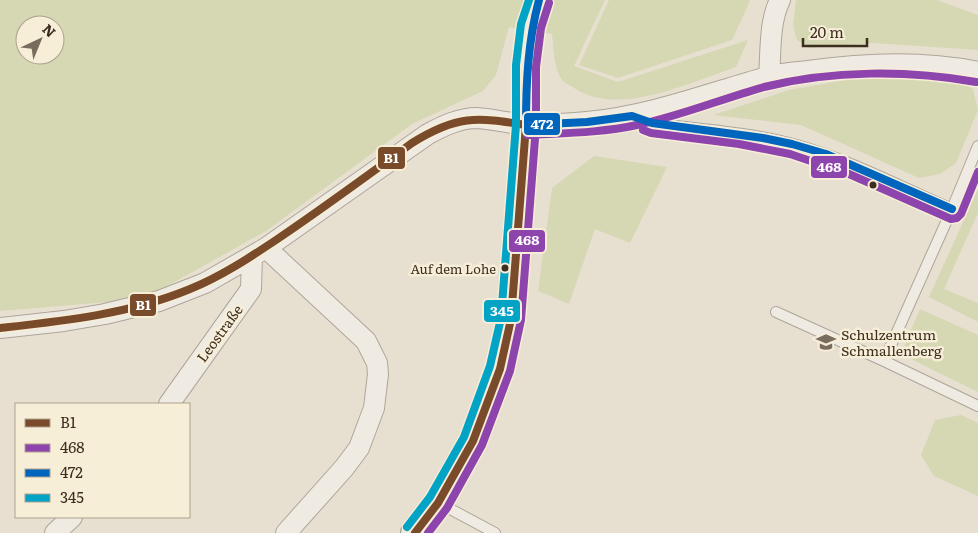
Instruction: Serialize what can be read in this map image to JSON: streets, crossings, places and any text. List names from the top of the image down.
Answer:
{
  "streets": {
    "street": ["Leostraße"]
  },
  "places": {
    "other": ["Auf dem Lohe"],
    "school or university": ["Schulzentrum Schmallenberg"]
  },
  "lines": [
    "transit line 472",
    "transit line 345",
    "transit line 468",
    "transit line B1"
  ],
  "legend": [
    "B1",
    "468",
    "472",
    "345"
  ],
  "scale_bar": "20 m",
  "north": "top right"
}
